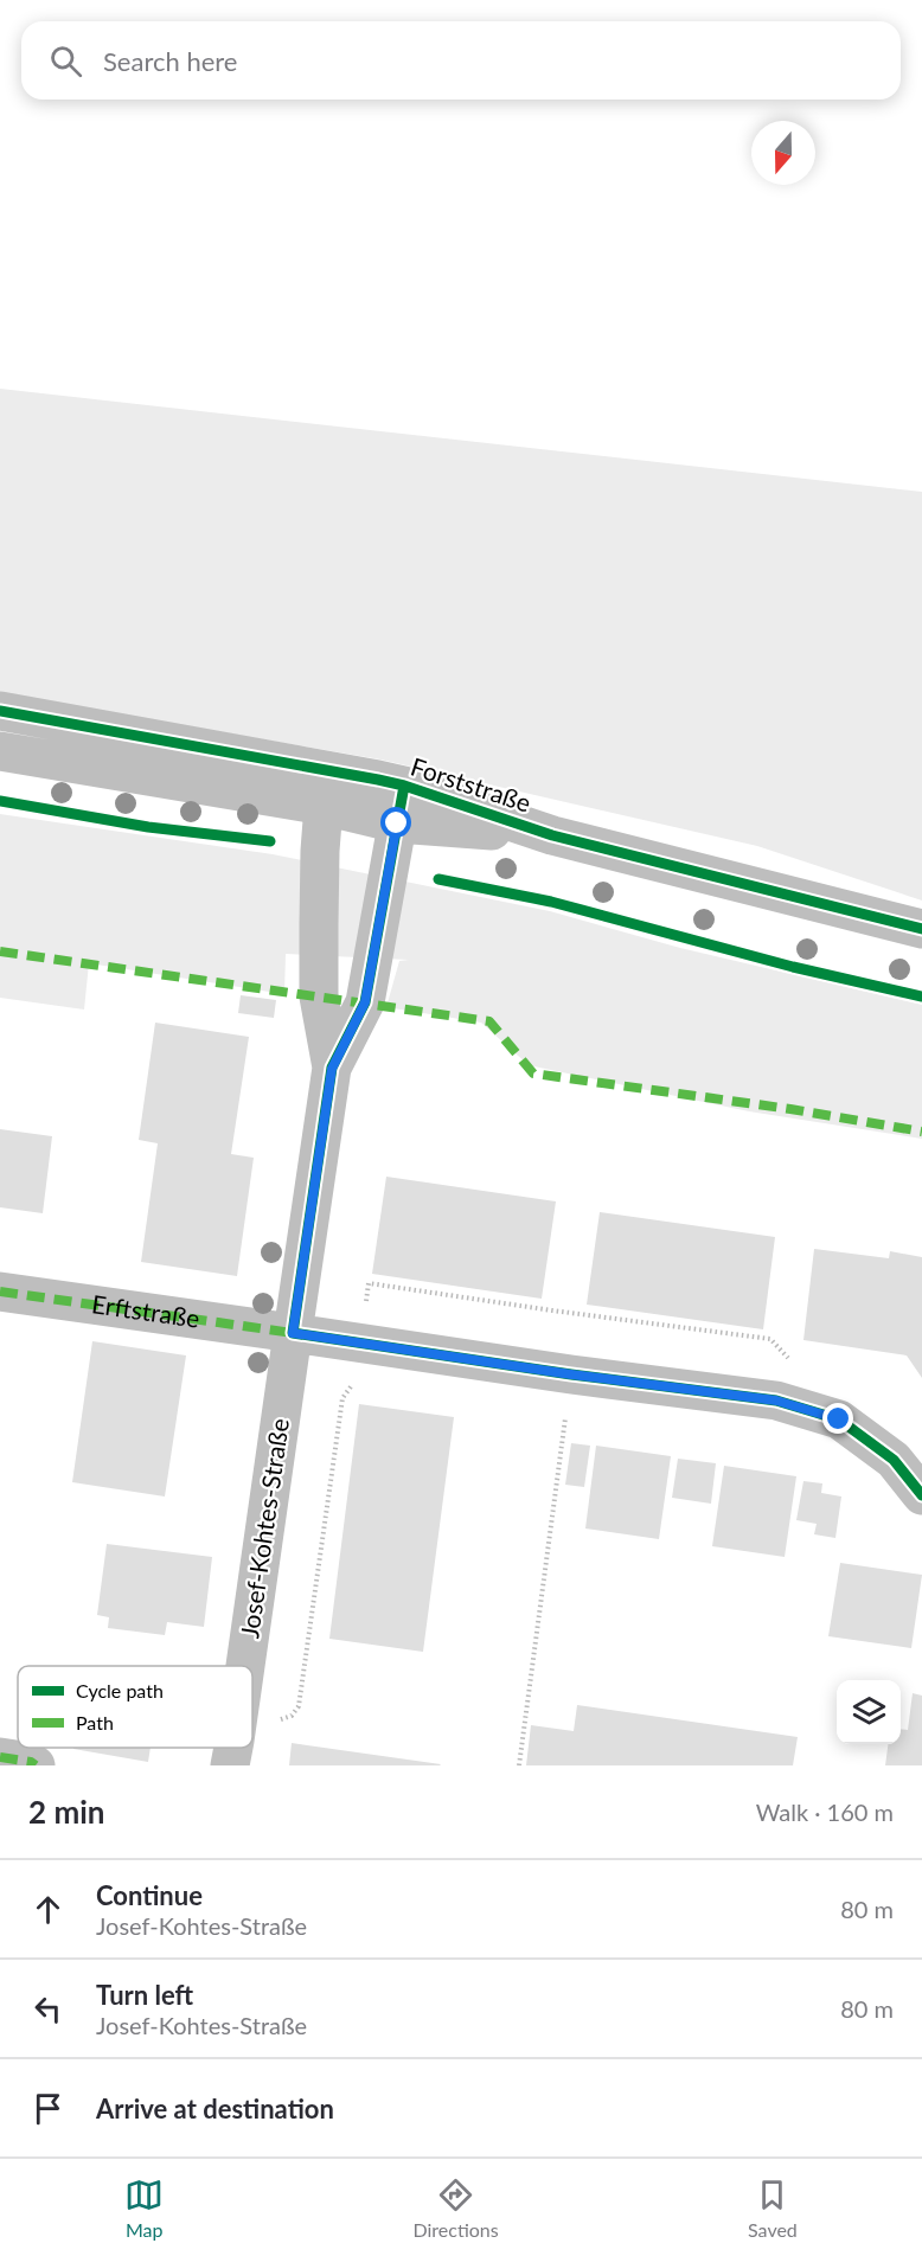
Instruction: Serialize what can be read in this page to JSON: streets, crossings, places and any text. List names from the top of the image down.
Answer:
{
  "streets": {
    "street": ["Forststraße", "Erftstraße", "Josef-Kohtes-Straße"]
  },
  "crossings": [
    ["Forststraße", "Josef-Kohtes-Straße"],
    ["Erftstraße", "Josef-Kohtes-Straße"]
  ],
  "legend": ["Cycle path", "Path"],
  "north": "bottom",
  "page": {
    "search": "Search here",
    "heading": ["2 min", "Walk · 160 m"],
    "list": [
      ["Continue", "Josef-Kohtes-Straße", "80 m"],
      ["Turn left", "Josef-Kohtes-Straße", "80 m"],
      "Arrive at destination"
    ],
    "nav": ["Map", "Directions", "Saved"]
  }
}
